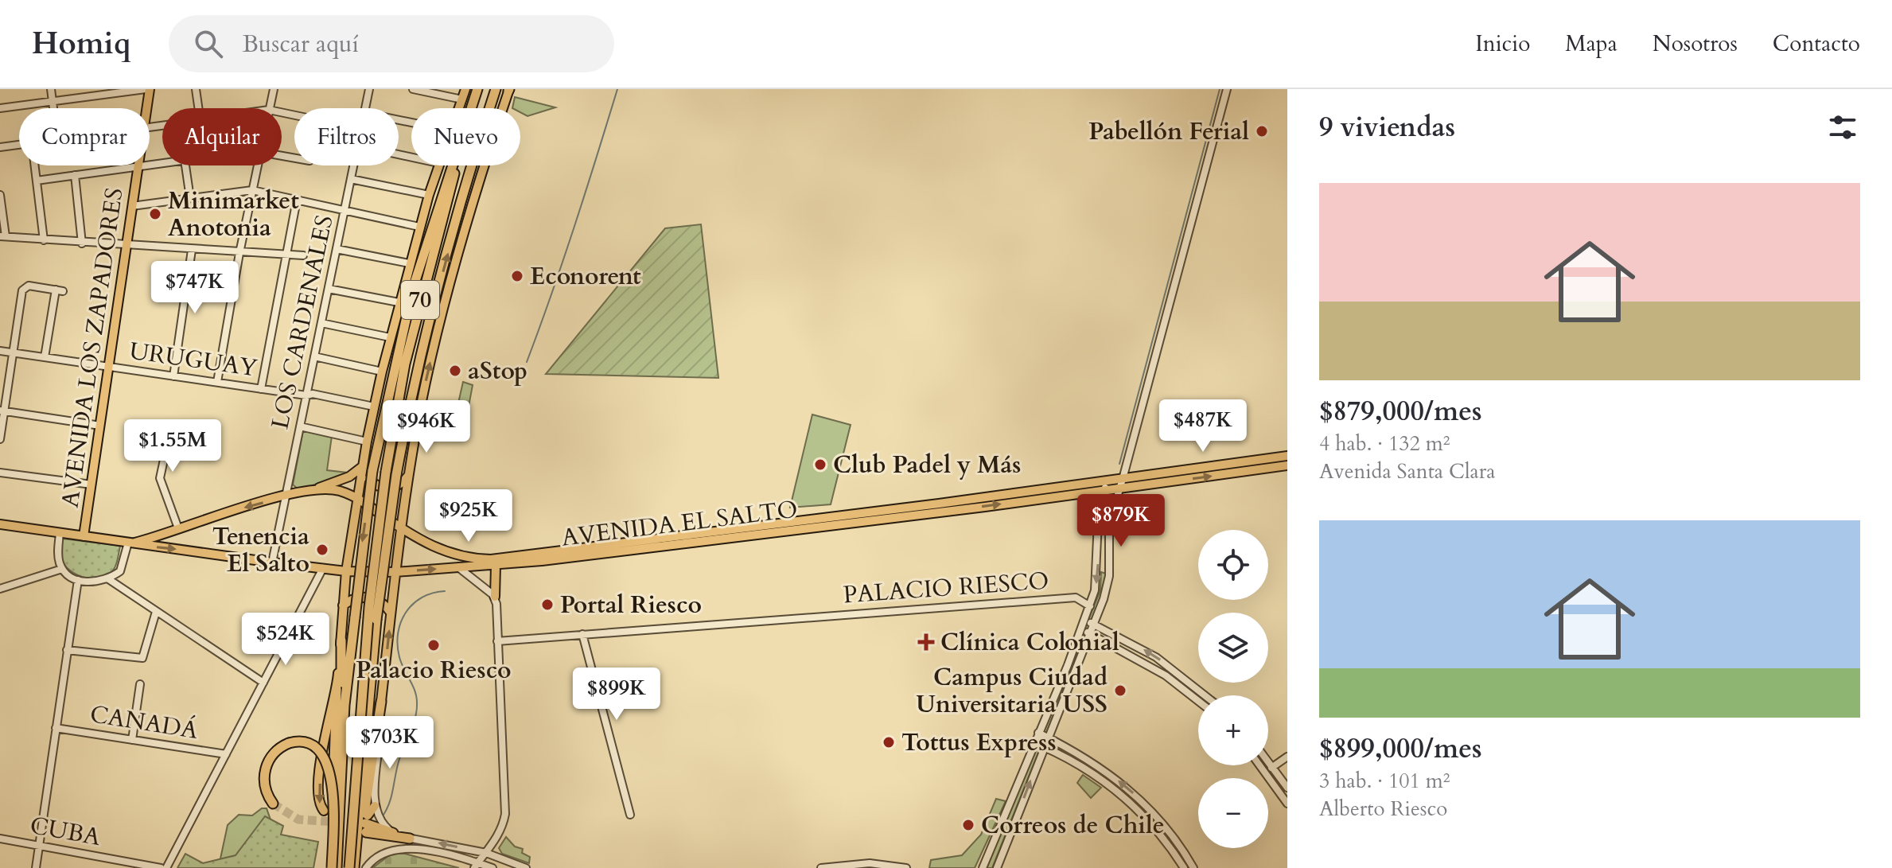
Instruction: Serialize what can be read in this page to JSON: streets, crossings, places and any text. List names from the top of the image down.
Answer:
{
  "streets": {
    "highway": ["70"],
    "main road": ["AVENIDA LOS ZAPADORES", "AVENIDA EL SALTO"],
    "street": [
      "LOS CARDENALES",
      "URUGUAY",
      "PALACIO RIESCO",
      "CANADÁ",
      "CUBA"
    ]
  },
  "crossings": [
    ["LOS CARDENALES", "URUGUAY"],
    ["LOS CARDENALES", "AVENIDA EL SALTO"],
    ["AVENIDA LOS ZAPADORES", "URUGUAY"],
    ["AVENIDA LOS ZAPADORES", "AVENIDA EL SALTO"]
  ],
  "places": {
    "other": [
      "Pabellón Ferial",
      "Minimarket Anotonia",
      "Econorent",
      "aStop",
      "Club Padel y Más",
      "Tenencia El Salto",
      "Portal Riesco",
      "Palacio Riesco",
      "Campus Ciudad Universitaria USS",
      "Tottus Express",
      "Correos de Chile"
    ],
    "health": ["Clínica Colonial"]
  },
  "page": {
    "header": "Homiq",
    "search": "Buscar aquí",
    "nav": [
      "Inicio",
      "Mapa",
      "Nosotros",
      "Contacto"
    ],
    "heading": "9 viviendas",
    "chip": [
      "Comprar",
      "Alquilar",
      "Filtros",
      "Nuevo"
    ],
    "list": [
      {
        "name": "$879,000/mes",
        "note": "4 hab. · 132 m² · Avenida Santa Clara"
      },
      {
        "name": "$899,000/mes",
        "note": "3 hab. · 101 m² · Alberto Riesco"
      }
    ],
    "price": [
      "$747K",
      "$487K",
      "$946K",
      "$1.55M",
      "$925K",
      "$879K",
      "$524K",
      "$899K",
      "$703K"
    ],
    "map_buttons": ["+", "−"]
  }
}
